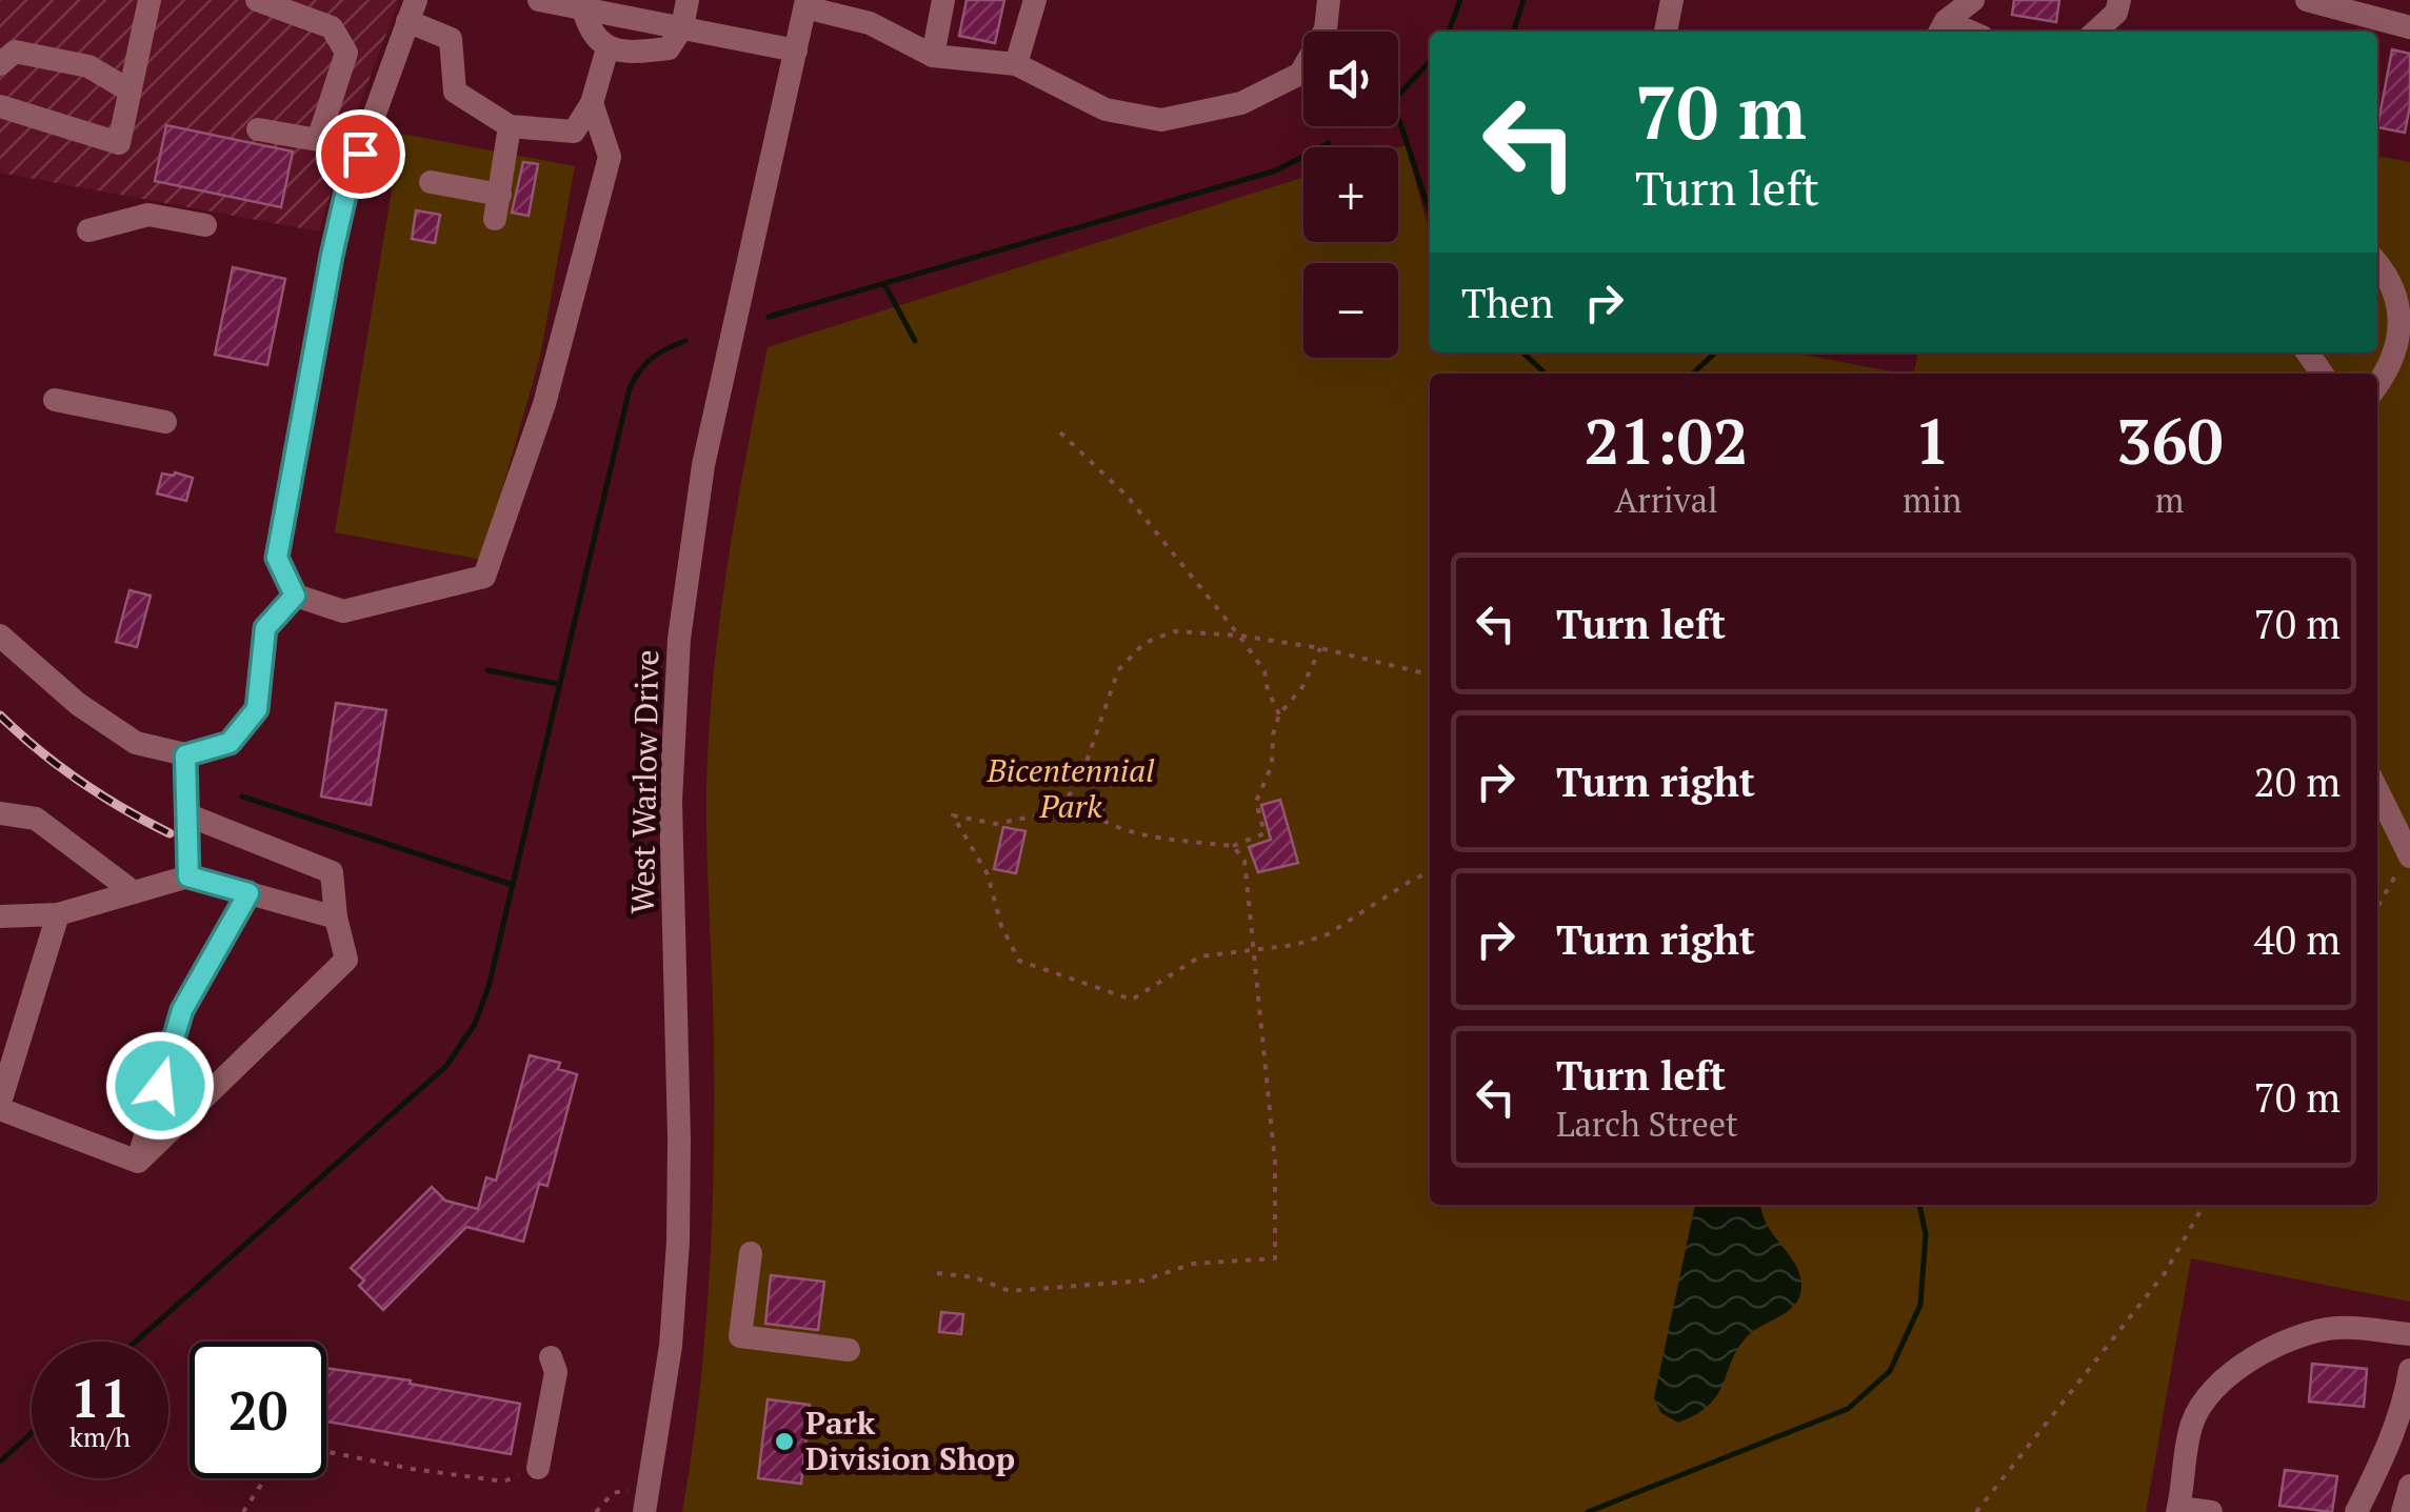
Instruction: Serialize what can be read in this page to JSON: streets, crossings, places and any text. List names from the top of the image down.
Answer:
{
  "streets": {
    "street": ["West Warlow Drive"]
  },
  "parks": ["Bicentennial Park"],
  "places": ["Park Division Shop"],
  "page": {
    "map_buttons": ["+", "−"],
    "turn": ["70 m", "Turn left"],
    "then": "Then",
    "eta": [
      "21:02",
      "Arrival",
      "1",
      "min",
      "360",
      "m"
    ],
    "list": [
      {
        "name": "Turn left",
        "value": "70 m"
      },
      {
        "name": "Turn right",
        "value": "20 m"
      },
      {
        "name": "Turn right",
        "value": "40 m"
      },
      {
        "name": "Turn left",
        "note": "Larch Street",
        "value": "70 m"
      }
    ],
    "speed": "11 km/h",
    "limit": "20"
  }
}
